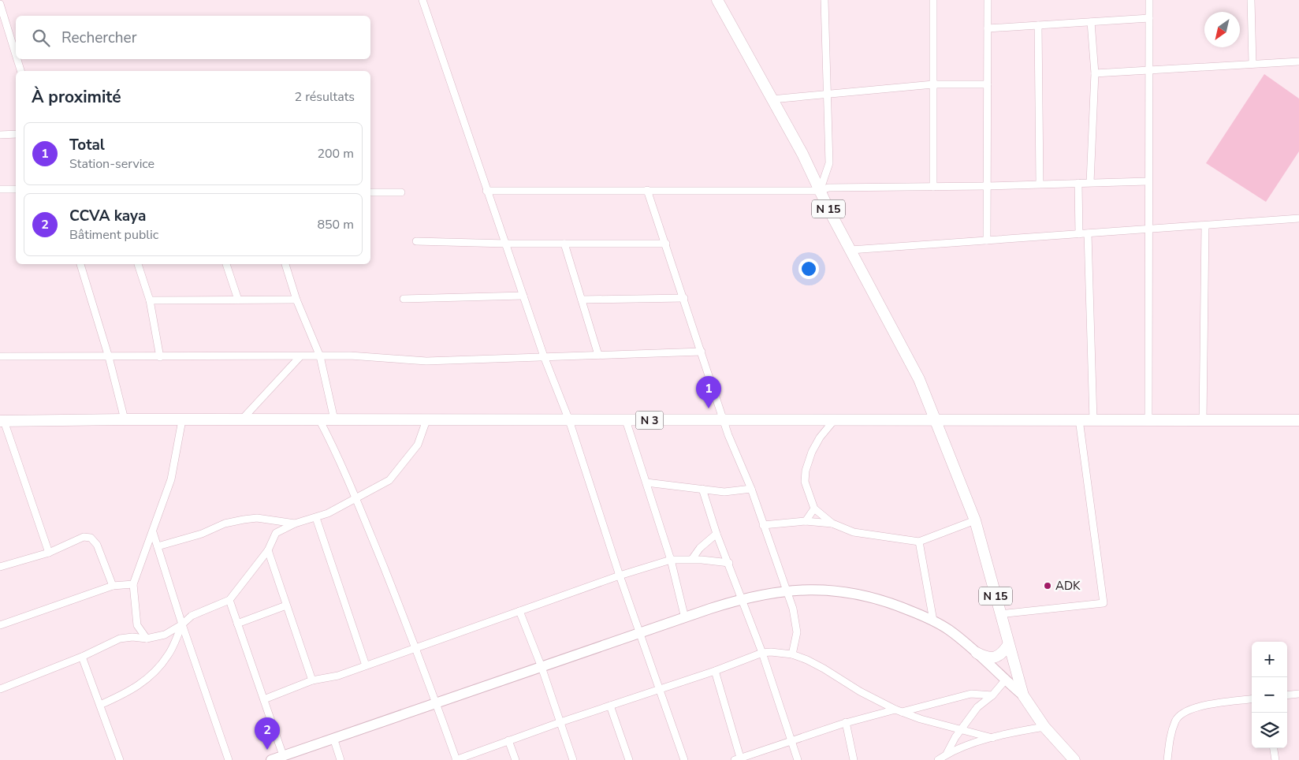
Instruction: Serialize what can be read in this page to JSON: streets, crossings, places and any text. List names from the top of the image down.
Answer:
{
  "streets": {
    "main road": ["N 15", "N 3"]
  },
  "crossings": [
    ["N 15", "N 3"]
  ],
  "places": ["ADK"],
  "north": "bottom left",
  "page": {
    "search": "Rechercher",
    "heading": ["À proximité", "2 résultats"],
    "list": [
      {
        "mark": "1",
        "name": "Total",
        "note": "Station-service",
        "value": "200 m"
      },
      {
        "mark": "2",
        "name": "CCVA kaya",
        "note": "Bâtiment public",
        "value": "850 m"
      }
    ],
    "pins": ["1", "2"],
    "map_buttons": ["+", "−"]
  }
}
